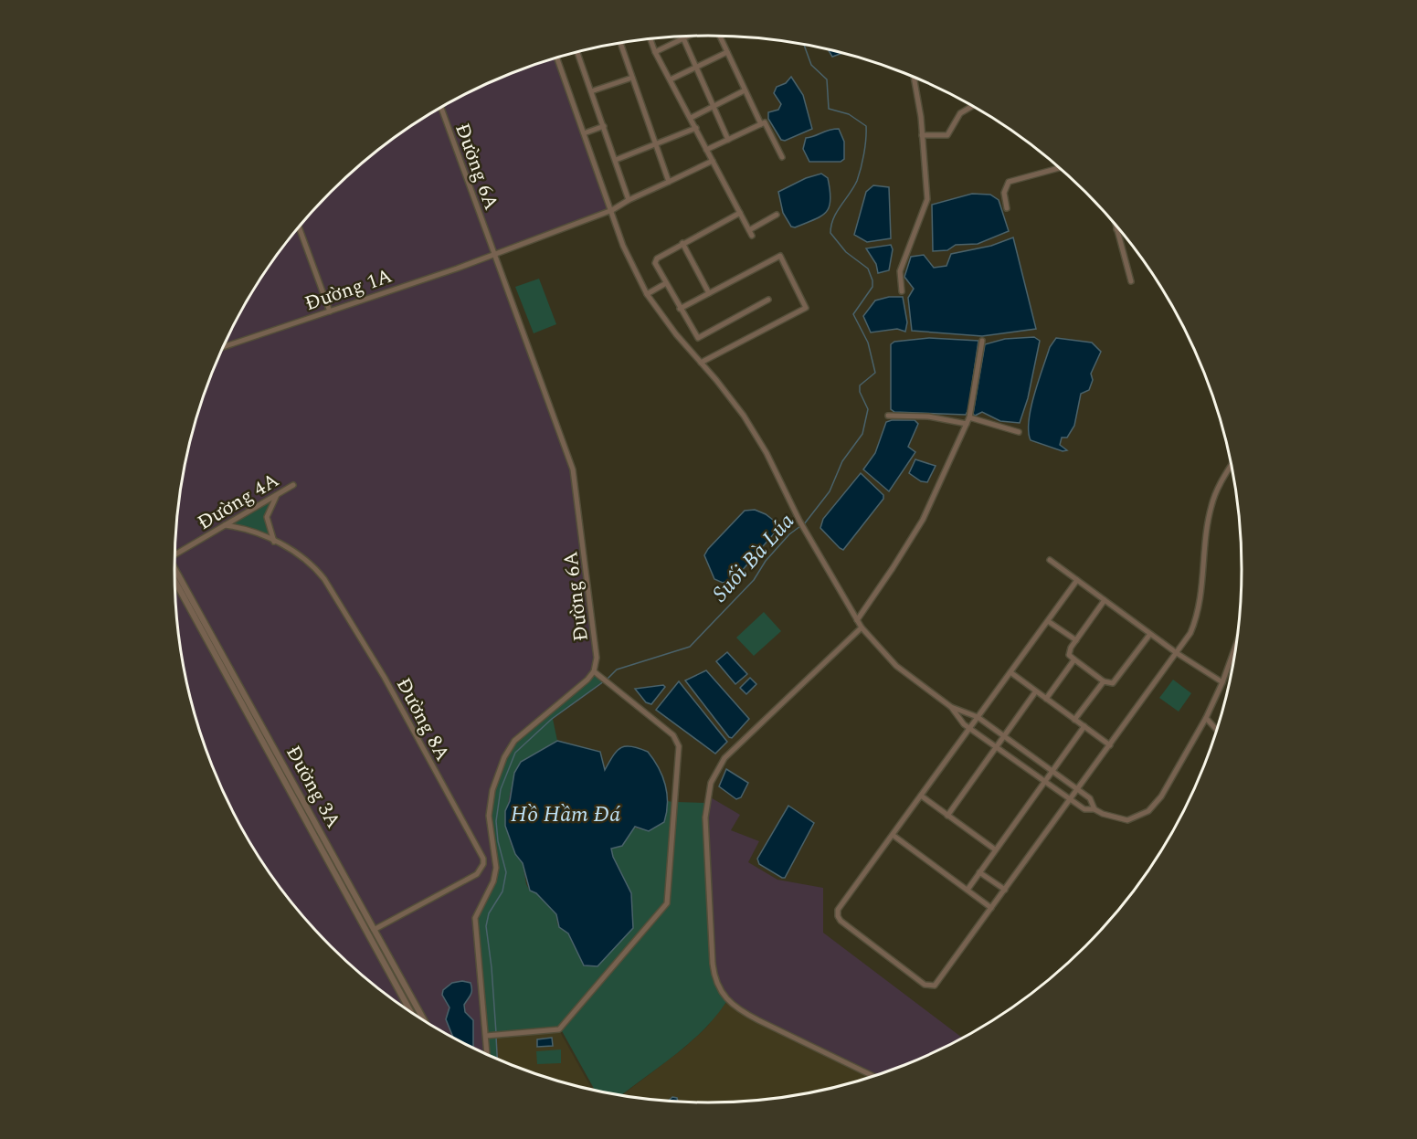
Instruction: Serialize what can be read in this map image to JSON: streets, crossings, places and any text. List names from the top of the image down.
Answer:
{
  "streets": {
    "street": [
      "Đường 6A",
      "Đường 1A",
      "Đường 4A",
      "Đường 8A",
      "Đường 3A"
    ]
  },
  "crossings": [
    ["Đường 6A", "Đường 1A"],
    ["Đường 4A", "Đường 8A"],
    ["Đường 8A", "Đường 3A"]
  ],
  "water": ["Suối Bà Lúa", "Hồ Hầm Đá"]
}
